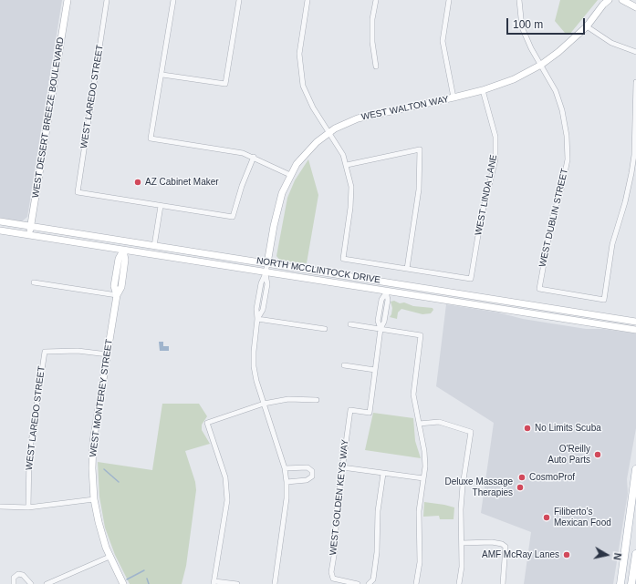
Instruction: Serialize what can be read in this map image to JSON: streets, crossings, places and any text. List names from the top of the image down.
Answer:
{
  "streets": {
    "main road": [
      "WEST WALTON WAY",
      "WEST DESERT BREEZE BOULEVARD",
      "NORTH MCCLINTOCK DRIVE",
      "WEST MONTEREY STREET"
    ],
    "street": [
      "WEST LAREDO STREET",
      "WEST LINDA LANE",
      "WEST DUBLIN STREET",
      "WEST GOLDEN KEYS WAY"
    ]
  },
  "crossings": [
    ["WEST LAREDO STREET", "WEST MONTEREY STREET"],
    ["WEST WALTON WAY", "WEST LINDA LANE"],
    ["WEST WALTON WAY", "WEST DUBLIN STREET"],
    ["WEST WALTON WAY", "NORTH MCCLINTOCK DRIVE"],
    ["WEST DESERT BREEZE BOULEVARD", "NORTH MCCLINTOCK DRIVE"],
    ["NORTH MCCLINTOCK DRIVE", "WEST MONTEREY STREET"],
    ["NORTH MCCLINTOCK DRIVE", "WEST GOLDEN KEYS WAY"]
  ],
  "places": [
    "AZ Cabinet Maker",
    "No Limits Scuba",
    "O'Reilly Auto Parts",
    "CosmoProf",
    "Deluxe Massage Therapies",
    "Filiberto’s Mexican Food",
    "AMF McRay Lanes"
  ],
  "scale_bar": "100 m",
  "north": "right"
}
